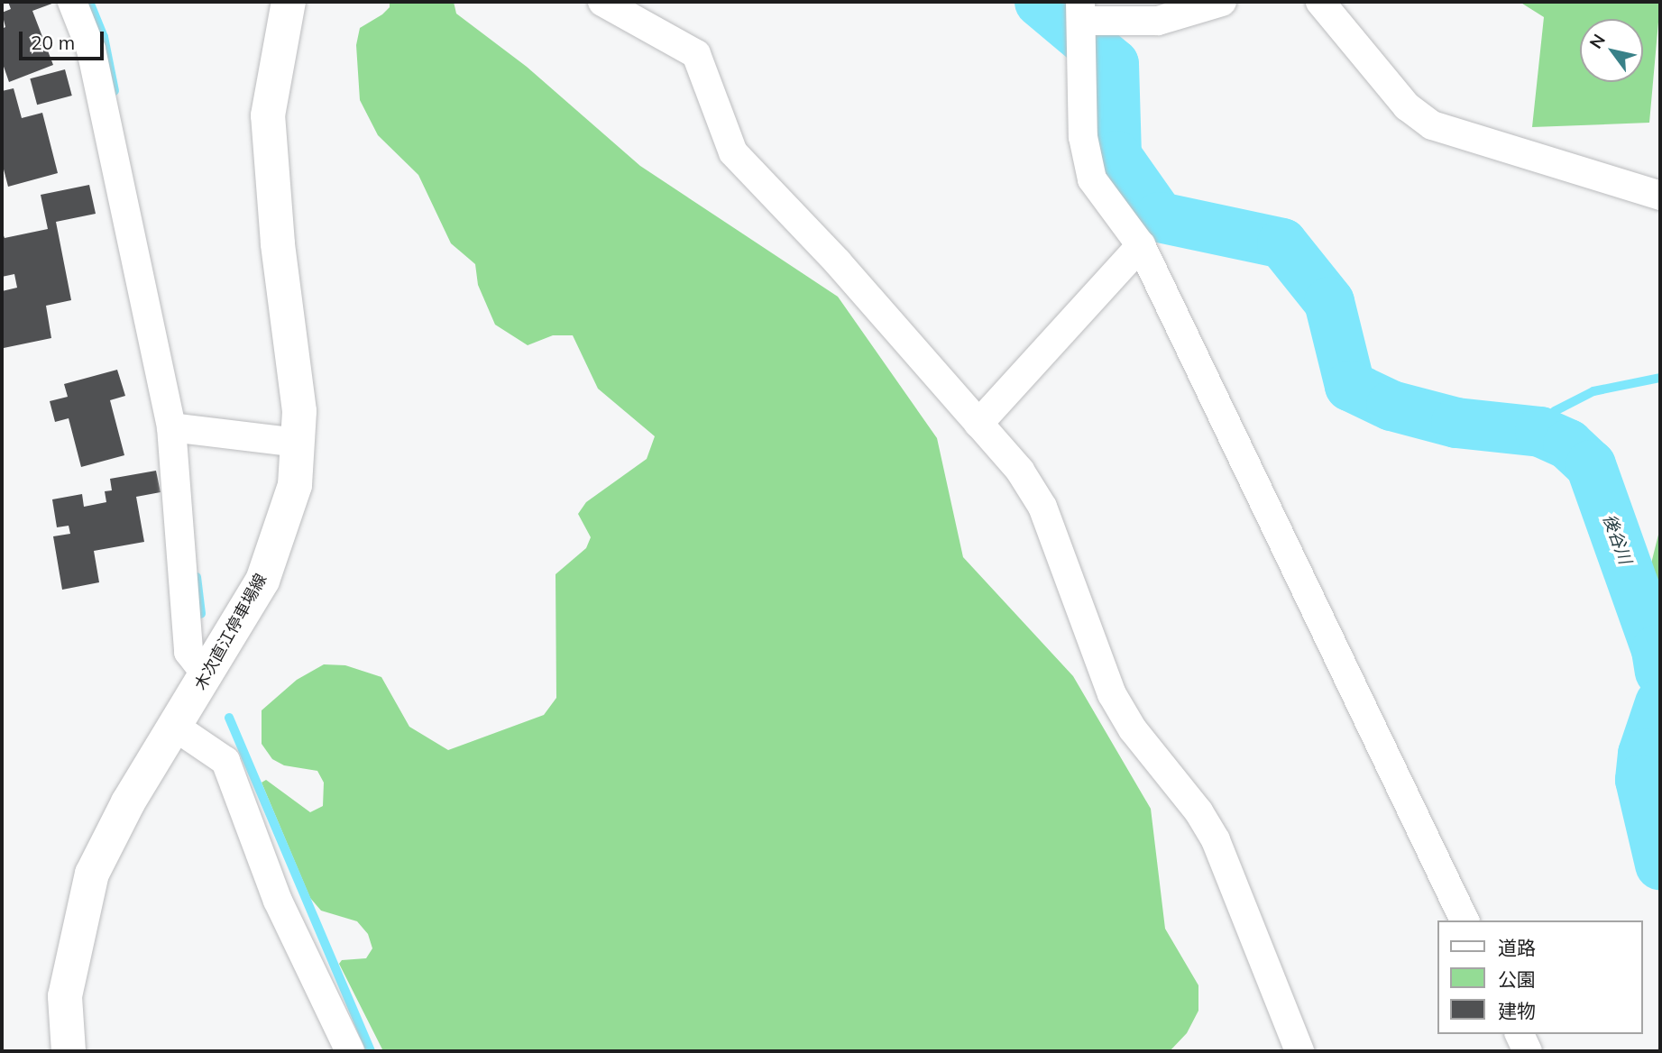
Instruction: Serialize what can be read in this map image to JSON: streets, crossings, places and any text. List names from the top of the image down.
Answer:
{
  "streets": {
    "main road": ["木次直江停車場線"]
  },
  "water": ["後谷川"],
  "legend": ["道路", "公園", "建物"],
  "scale_bar": "20 m",
  "north": "top left"
}
